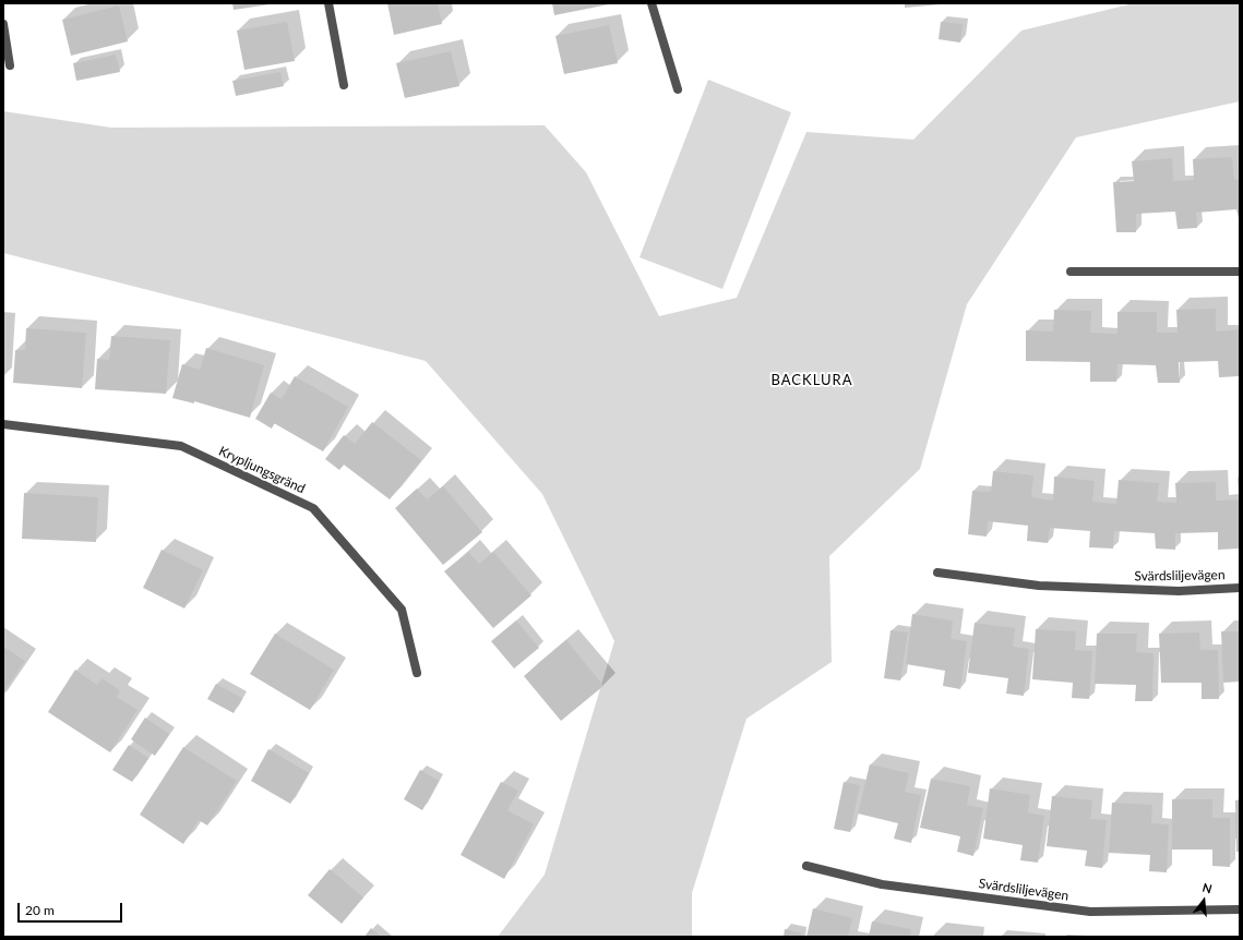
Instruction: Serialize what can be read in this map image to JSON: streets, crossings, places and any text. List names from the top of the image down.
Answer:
{
  "streets": {
    "street": ["Krypljungsgränd", "Svärdsliljevägen"]
  },
  "districts": ["BACKLURA"],
  "scale_bar": "20 m",
  "north": "top"
}
